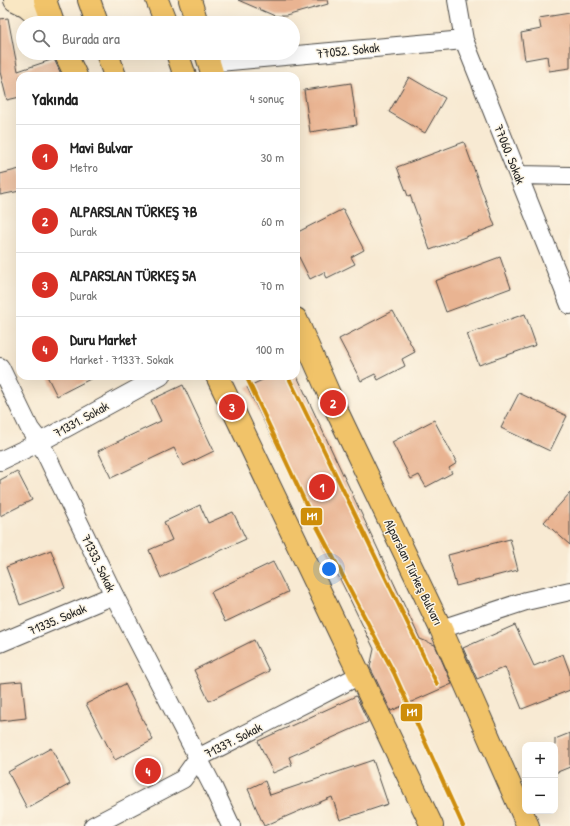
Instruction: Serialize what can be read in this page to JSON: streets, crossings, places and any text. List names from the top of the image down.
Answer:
{
  "streets": {
    "main road": ["Alparslan Türkeş Bulvarı"],
    "street": [
      "77052. Sokak",
      "77060. Sokak",
      "71331. Sokak",
      "71333. Sokak",
      "71335. Sokak",
      "71337. Sokak"
    ]
  },
  "crossings": [
    ["77052. Sokak", "77060. Sokak"],
    ["71331. Sokak", "71333. Sokak"],
    ["71333. Sokak", "71335. Sokak"],
    ["71333. Sokak", "71337. Sokak"]
  ],
  "lines": ["transit line M1"],
  "page": {
    "search": "Burada ara",
    "heading": ["Yakında", "4 sonuç"],
    "list": [
      {
        "mark": "1",
        "name": "Mavi Bulvar",
        "note": "Metro",
        "value": "30 m"
      },
      {
        "mark": "2",
        "name": "ALPARSLAN TÜRKEŞ 7B",
        "note": "Durak",
        "value": "60 m"
      },
      {
        "mark": "3",
        "name": "ALPARSLAN TÜRKEŞ 5A",
        "note": "Durak",
        "value": "70 m"
      },
      {
        "mark": "4",
        "name": "Duru Market",
        "note": "Market · 71337. Sokak",
        "value": "100 m"
      }
    ],
    "pins": [
      "2",
      "3",
      "1",
      "4"
    ],
    "map_buttons": ["+", "−"]
  }
}
